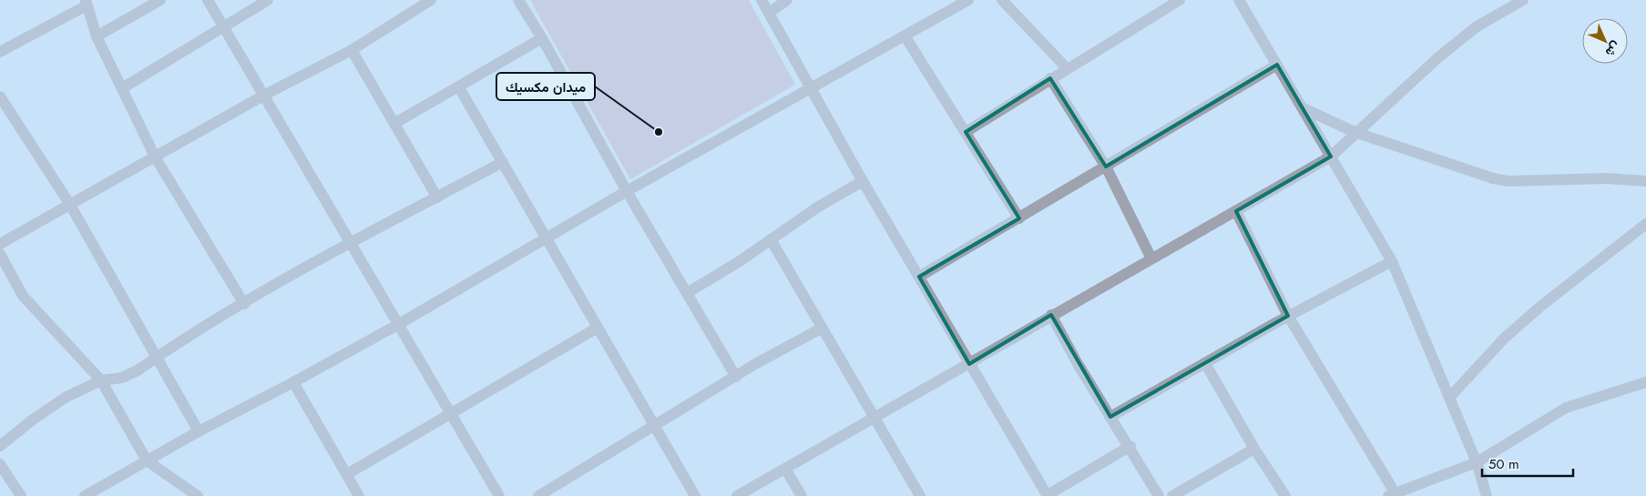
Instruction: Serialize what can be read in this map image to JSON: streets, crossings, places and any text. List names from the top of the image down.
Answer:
{
  "places": ["ميدان مكسيك"],
  "scale_bar": "50 m",
  "north": "bottom right"
}
